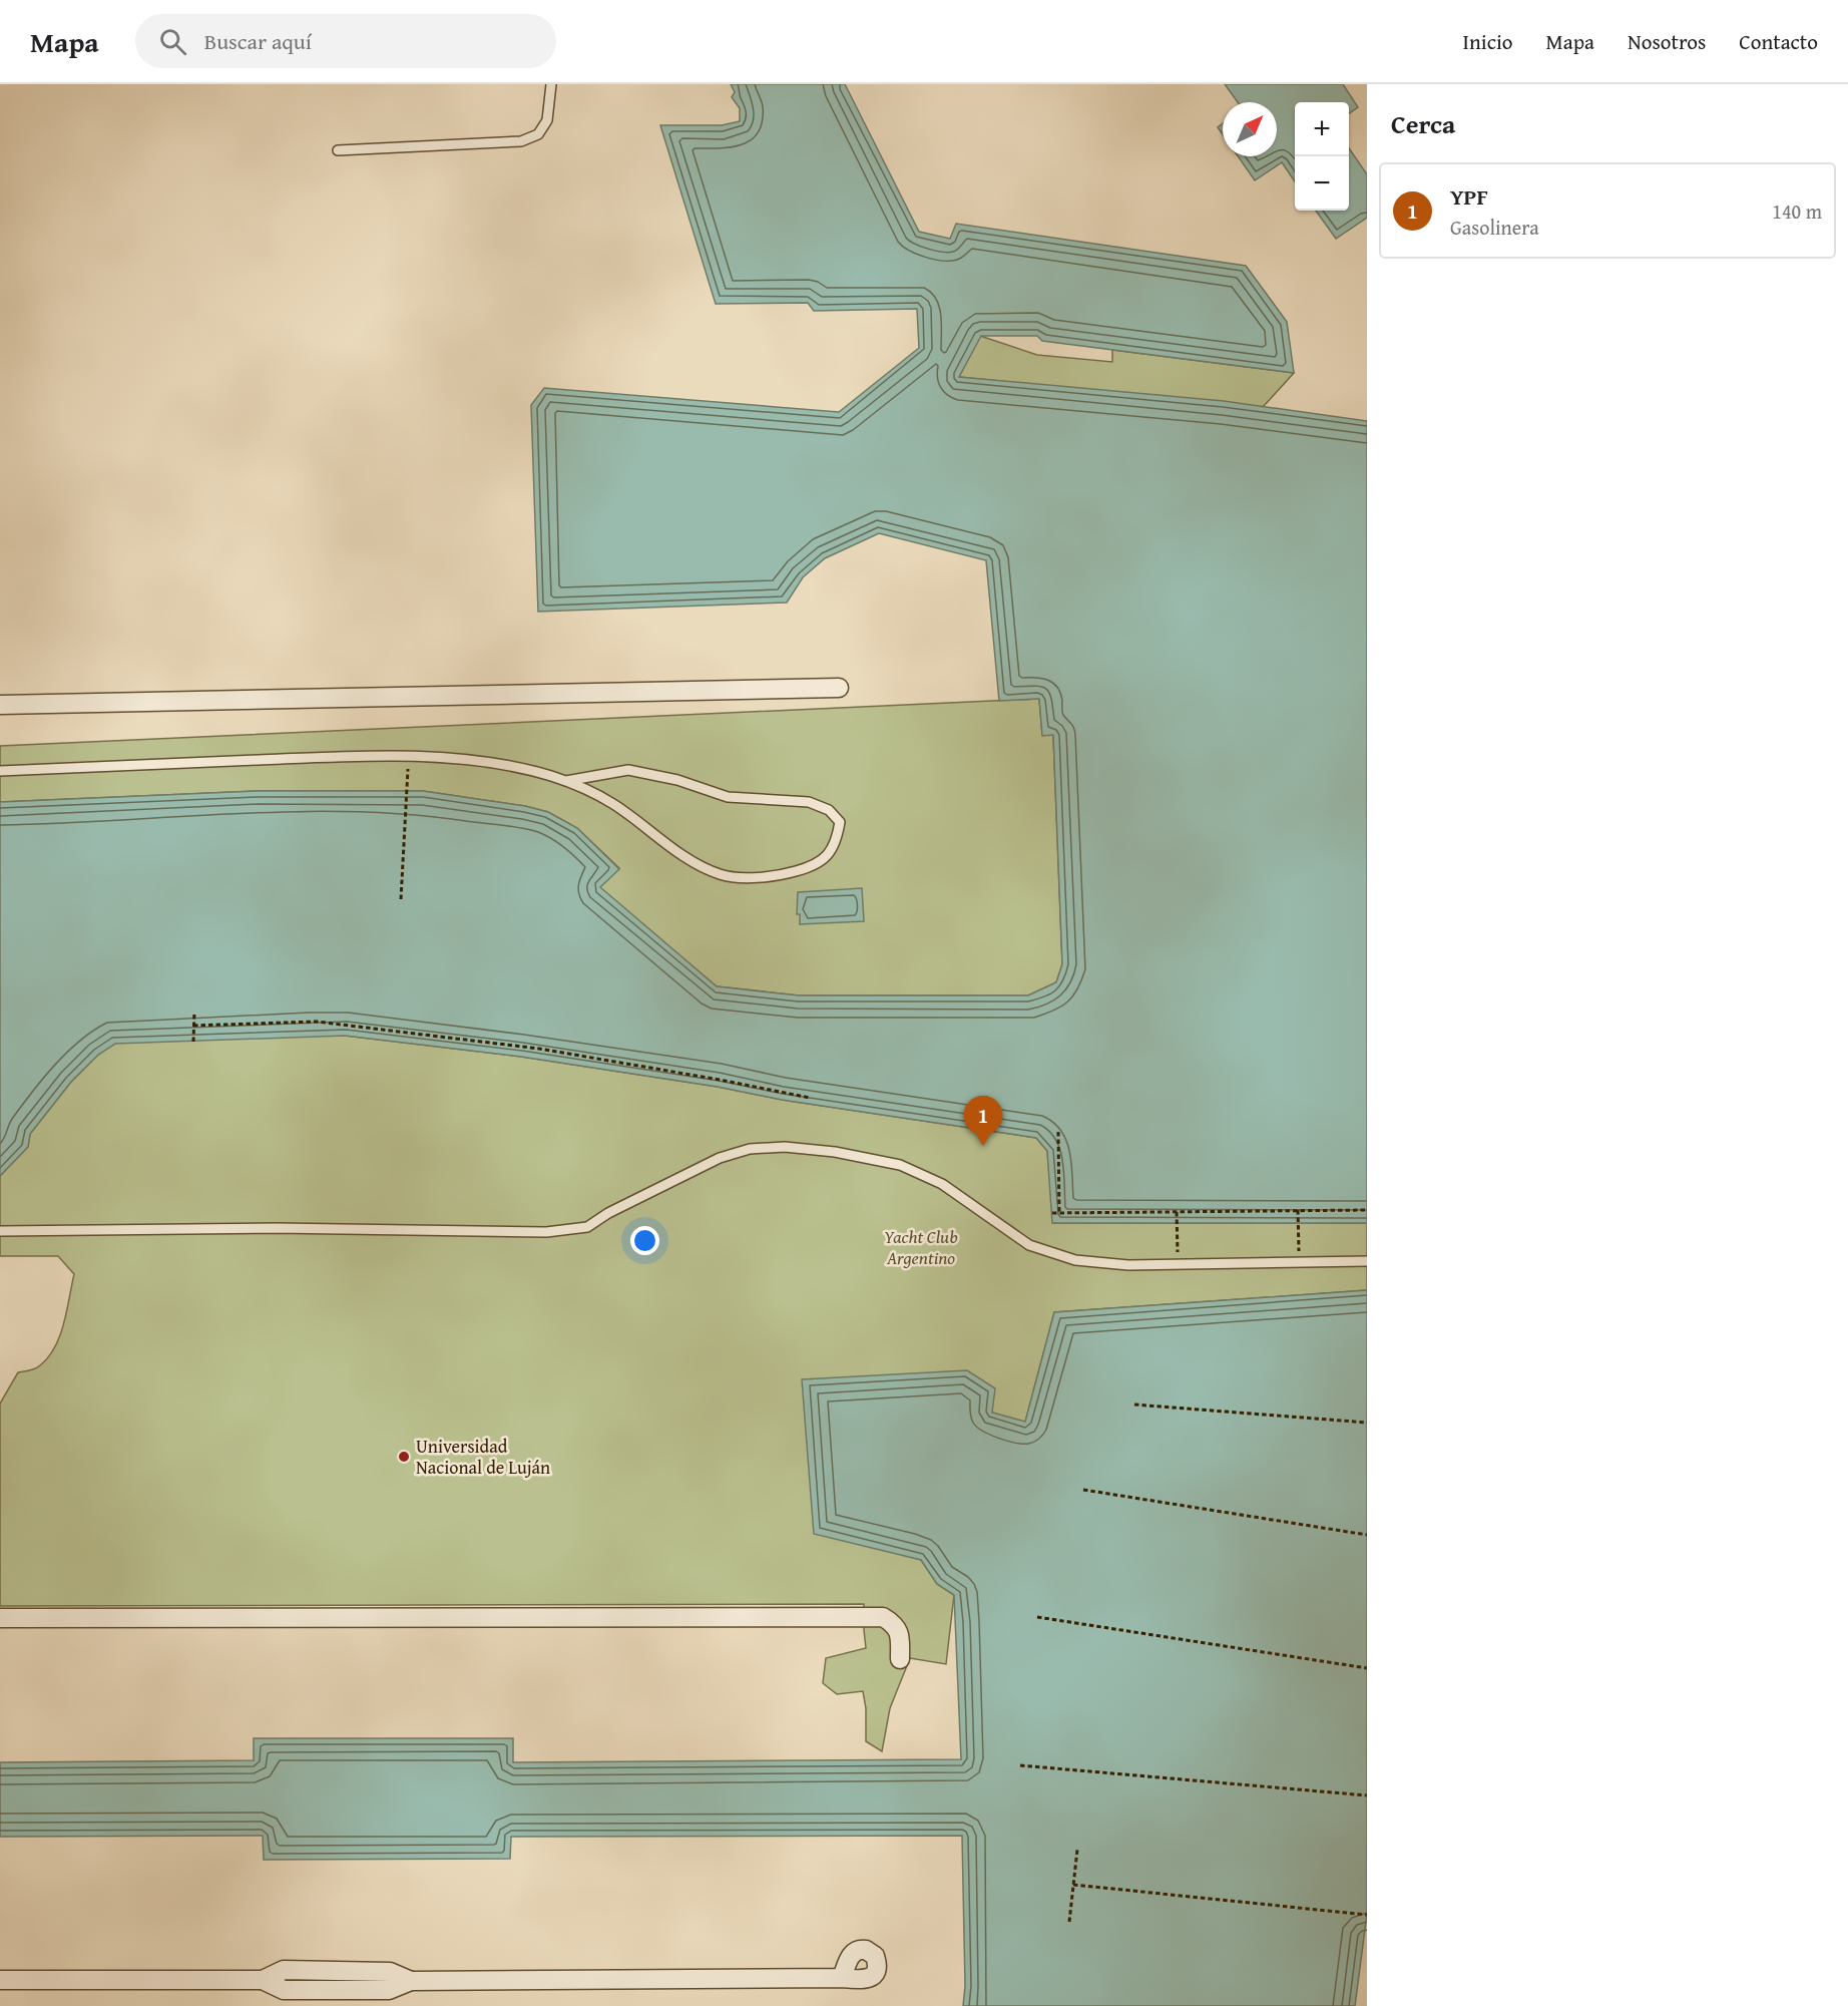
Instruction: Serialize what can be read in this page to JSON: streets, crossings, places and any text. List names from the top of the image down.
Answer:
{
  "parks": ["Yacht Club Argentino"],
  "places": ["Universidad Nacional de Luján"],
  "north": "top right",
  "page": {
    "header": "Mapa",
    "search": "Buscar aquí",
    "nav": [
      "Inicio",
      "Mapa",
      "Nosotros",
      "Contacto"
    ],
    "heading": "Cerca",
    "map_buttons": ["+", "−"],
    "list": [
      {
        "mark": "1",
        "name": "YPF",
        "note": "Gasolinera",
        "value": "140 m"
      }
    ],
    "pins": "1"
  }
}
